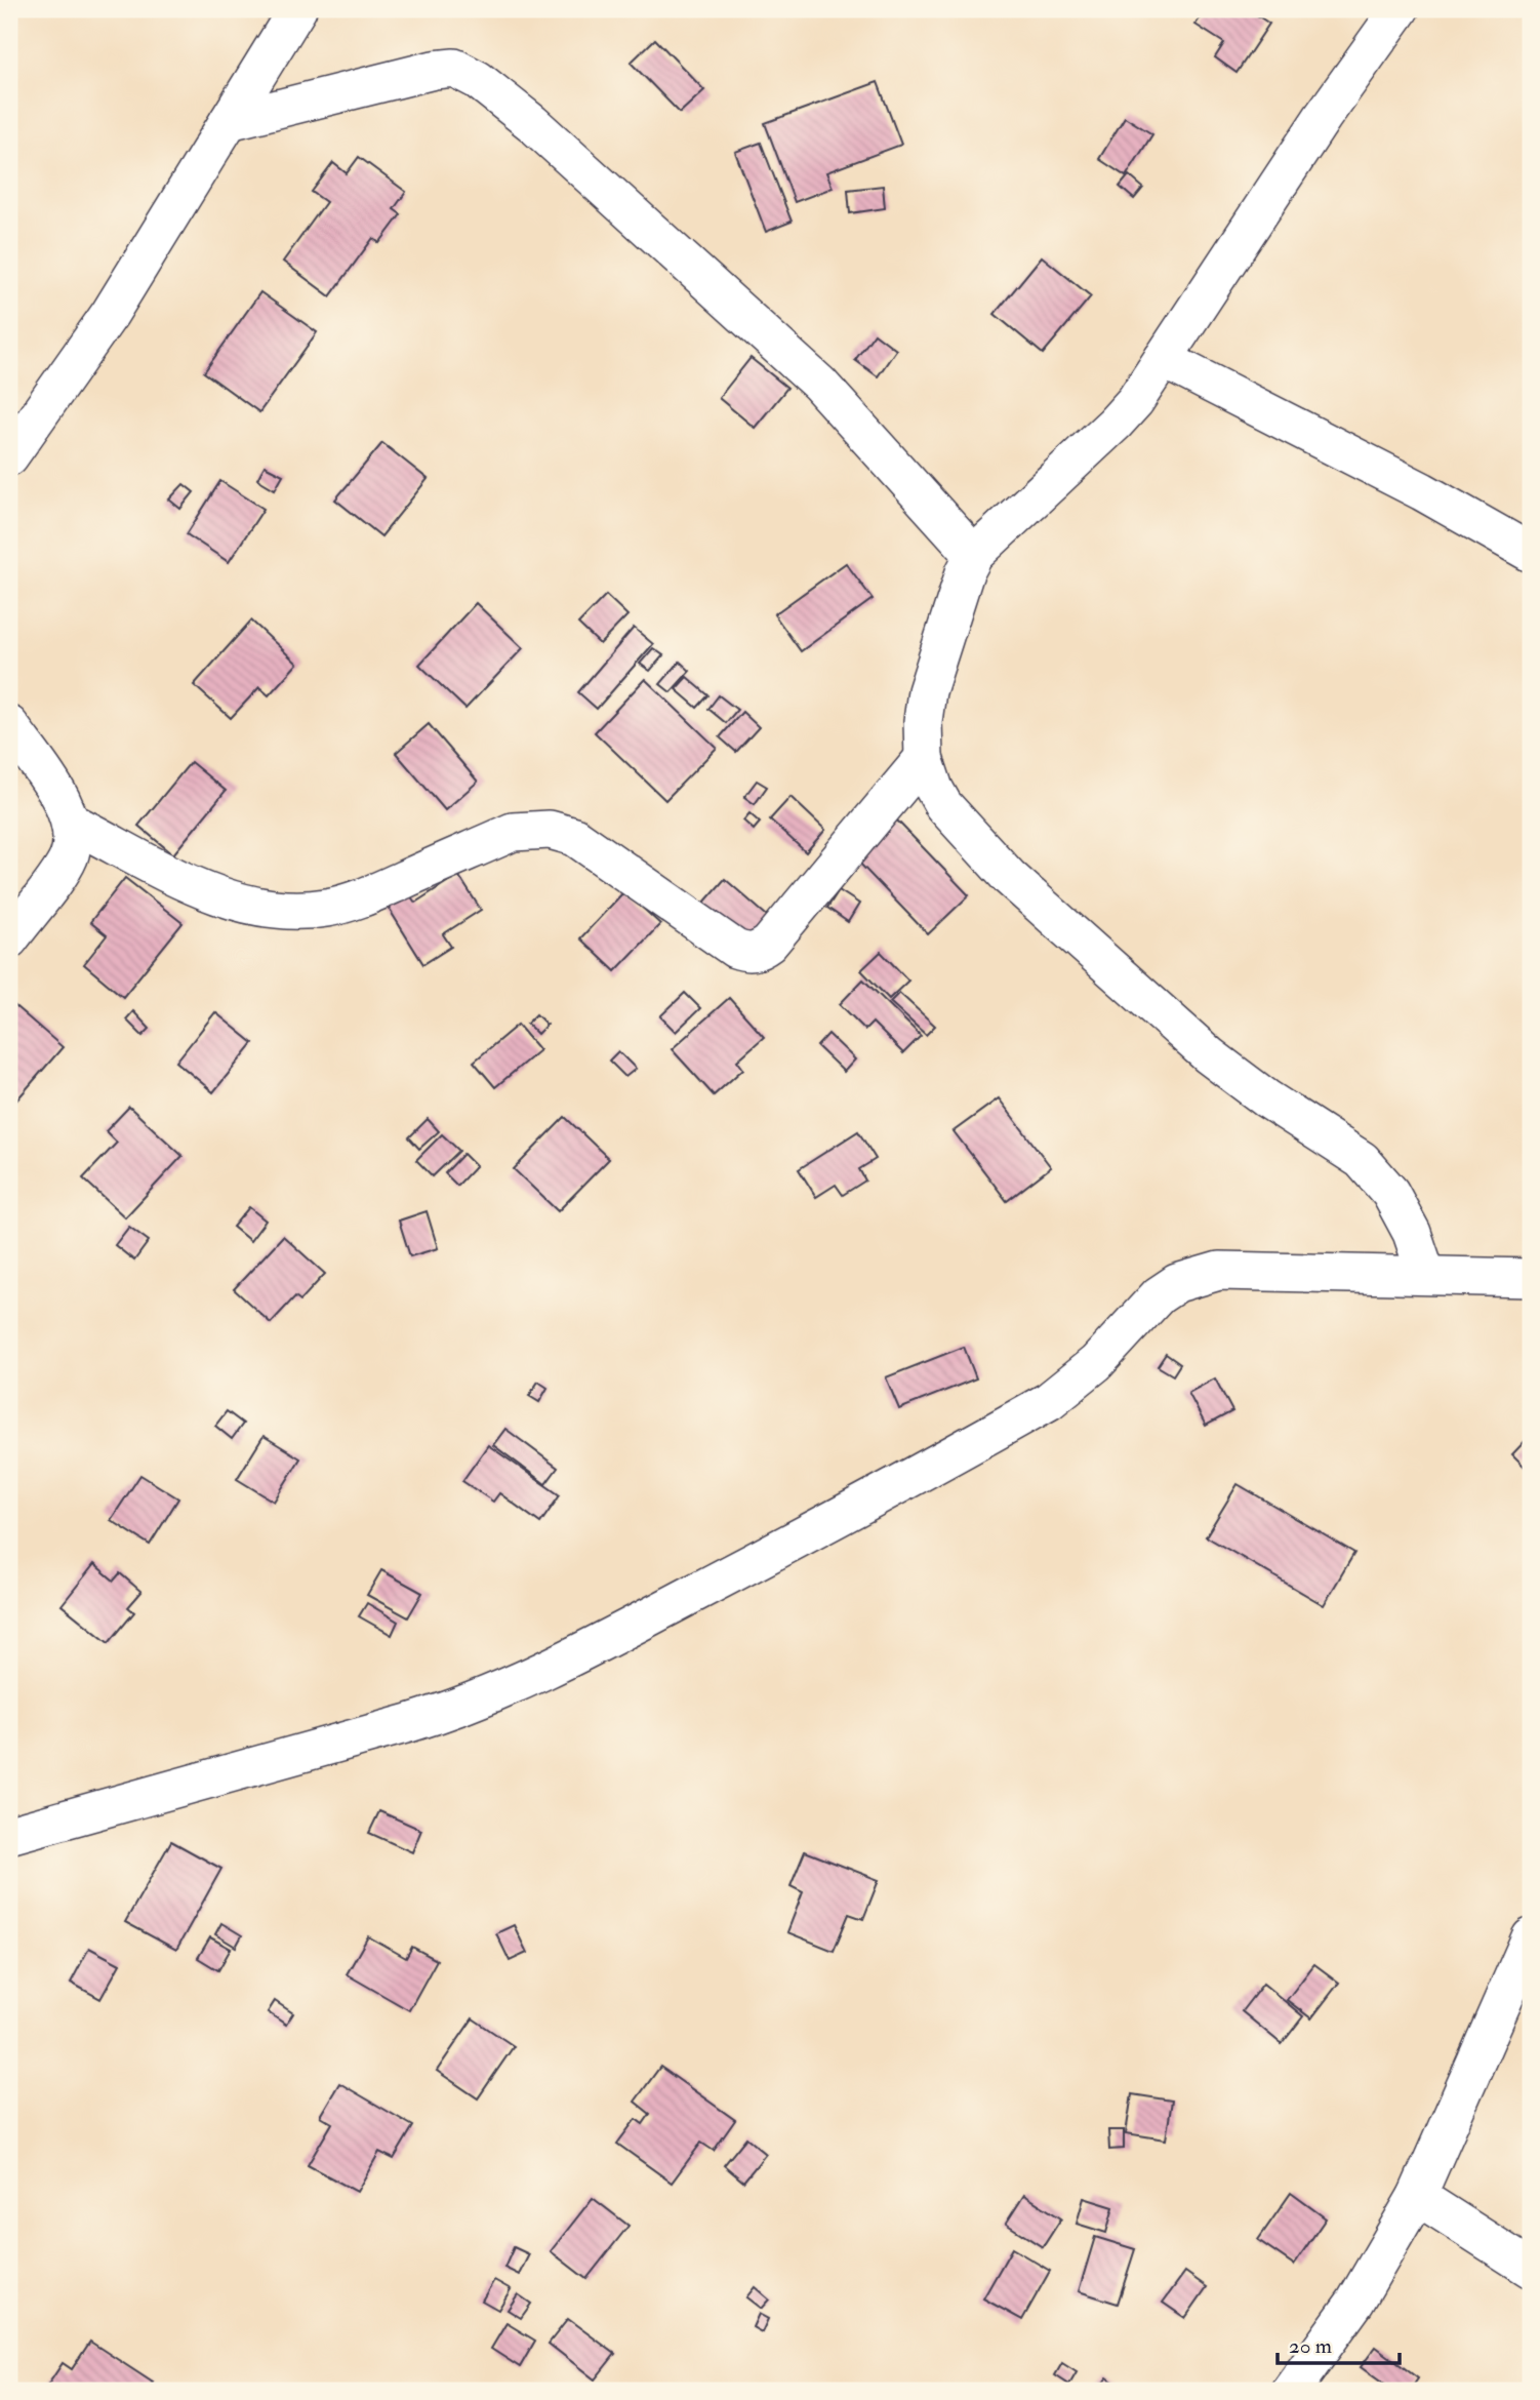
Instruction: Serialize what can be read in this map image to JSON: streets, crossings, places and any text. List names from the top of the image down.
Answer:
{
  "scale_bar": "20 m"
}
